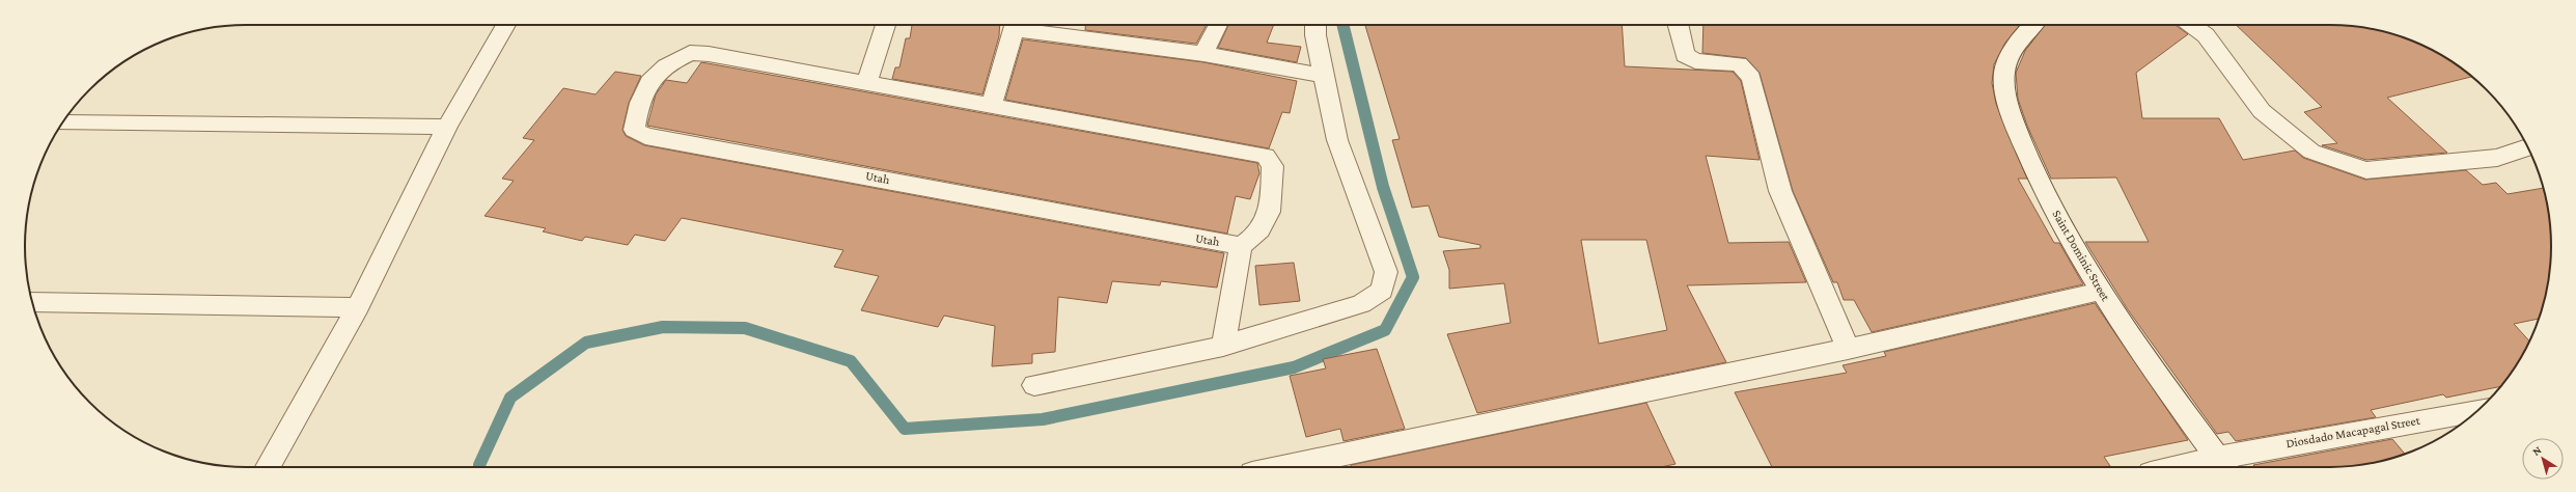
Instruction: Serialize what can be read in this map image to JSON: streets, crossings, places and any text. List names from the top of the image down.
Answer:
{
  "streets": {
    "street": ["Utah", "Saint Dominic Street", "Diosdado Macapagal Street"]
  },
  "crossings": [
    ["Saint Dominic Street", "Diosdado Macapagal Street"]
  ],
  "north": "top left"
}
